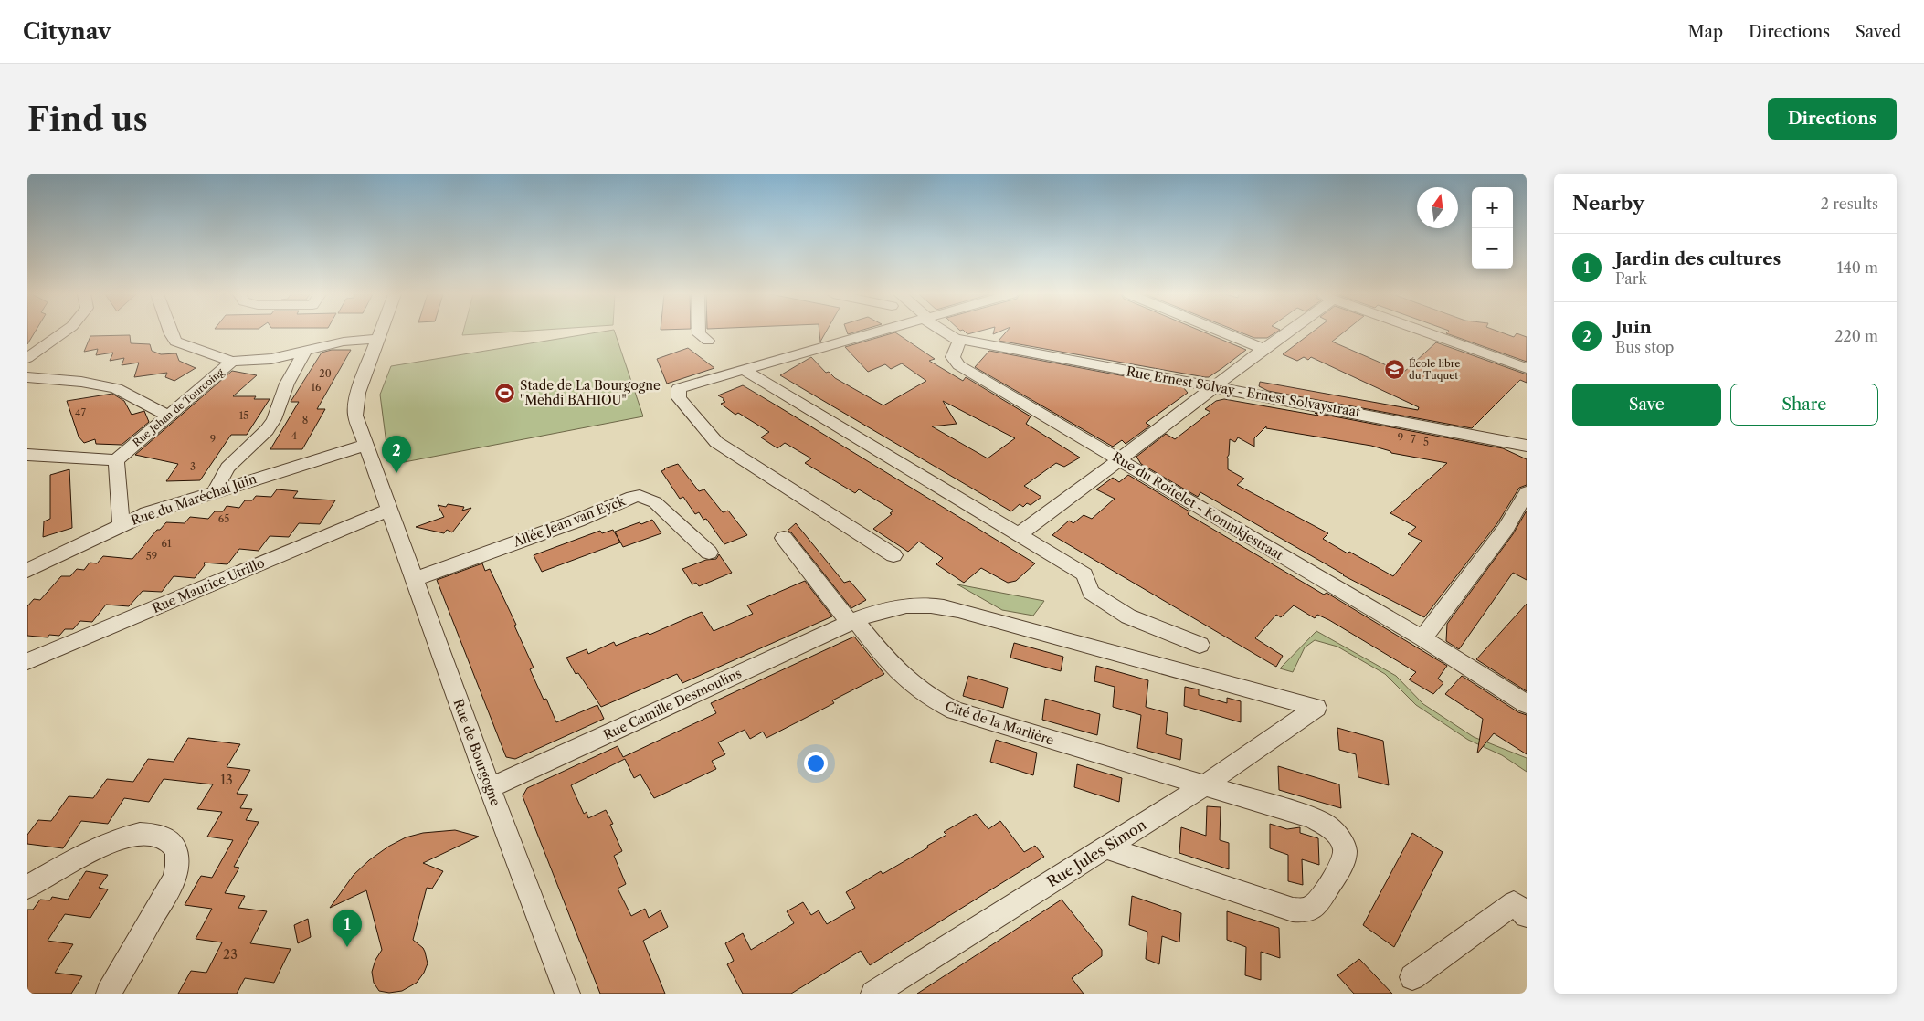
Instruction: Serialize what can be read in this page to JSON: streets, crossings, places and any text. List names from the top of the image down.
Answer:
{
  "streets": {
    "street": [
      "Rue Ernest Solvay - Ernest Solvaystraat",
      "Rue Jehan de Tourcoing",
      "Rue du Maréchal Juin",
      "Rue du Roitelet - Koninkjestraat",
      "Allée Jean van Eyck",
      "Rue Maurice Utrillo",
      "Rue Camille Desmoulins",
      "Cité de la Marlière",
      "Rue de Bourgogne",
      "Rue Jules Simon"
    ]
  },
  "crossings": [
    ["Rue Ernest Solvay - Ernest Solvaystraat", "Rue du Roitelet - Koninkjestraat"],
    ["Rue Jehan de Tourcoing", "Rue de Bourgogne"],
    ["Rue du Maréchal Juin", "Rue de Bourgogne"],
    ["Allée Jean van Eyck", "Rue de Bourgogne"],
    ["Rue Maurice Utrillo", "Rue de Bourgogne"],
    ["Rue Camille Desmoulins", "Cité de la Marlière"],
    ["Rue Camille Desmoulins", "Rue de Bourgogne"],
    ["Rue Camille Desmoulins", "Rue Jules Simon"],
    ["Cité de la Marlière", "Rue Jules Simon"]
  ],
  "places": {
    "school or university": ["École libre du Tuquet"],
    "sports": ["Stade de La Bourgogne \"Mehdi BAHIOU\""]
  },
  "house_numbers": [
    "20",
    "16",
    "47",
    "15",
    "8",
    "4",
    "9",
    "9",
    "7",
    "5",
    "3",
    "65",
    "61",
    "59",
    "13",
    "23"
  ],
  "north": "top",
  "page": {
    "header": "Citynav",
    "nav": ["Map", "Directions", "Saved"],
    "buttons": [
      "Directions",
      ["Save", "Share"]
    ],
    "title": "Find us",
    "heading": ["Nearby", "2 results"],
    "map_buttons": ["+", "−"],
    "list": [
      {
        "mark": "1",
        "name": "Jardin des cultures",
        "note": "Park",
        "value": "140 m"
      },
      {
        "mark": "2",
        "name": "Juin",
        "note": "Bus stop",
        "value": "220 m"
      }
    ],
    "pins": ["2", "1"]
  }
}
